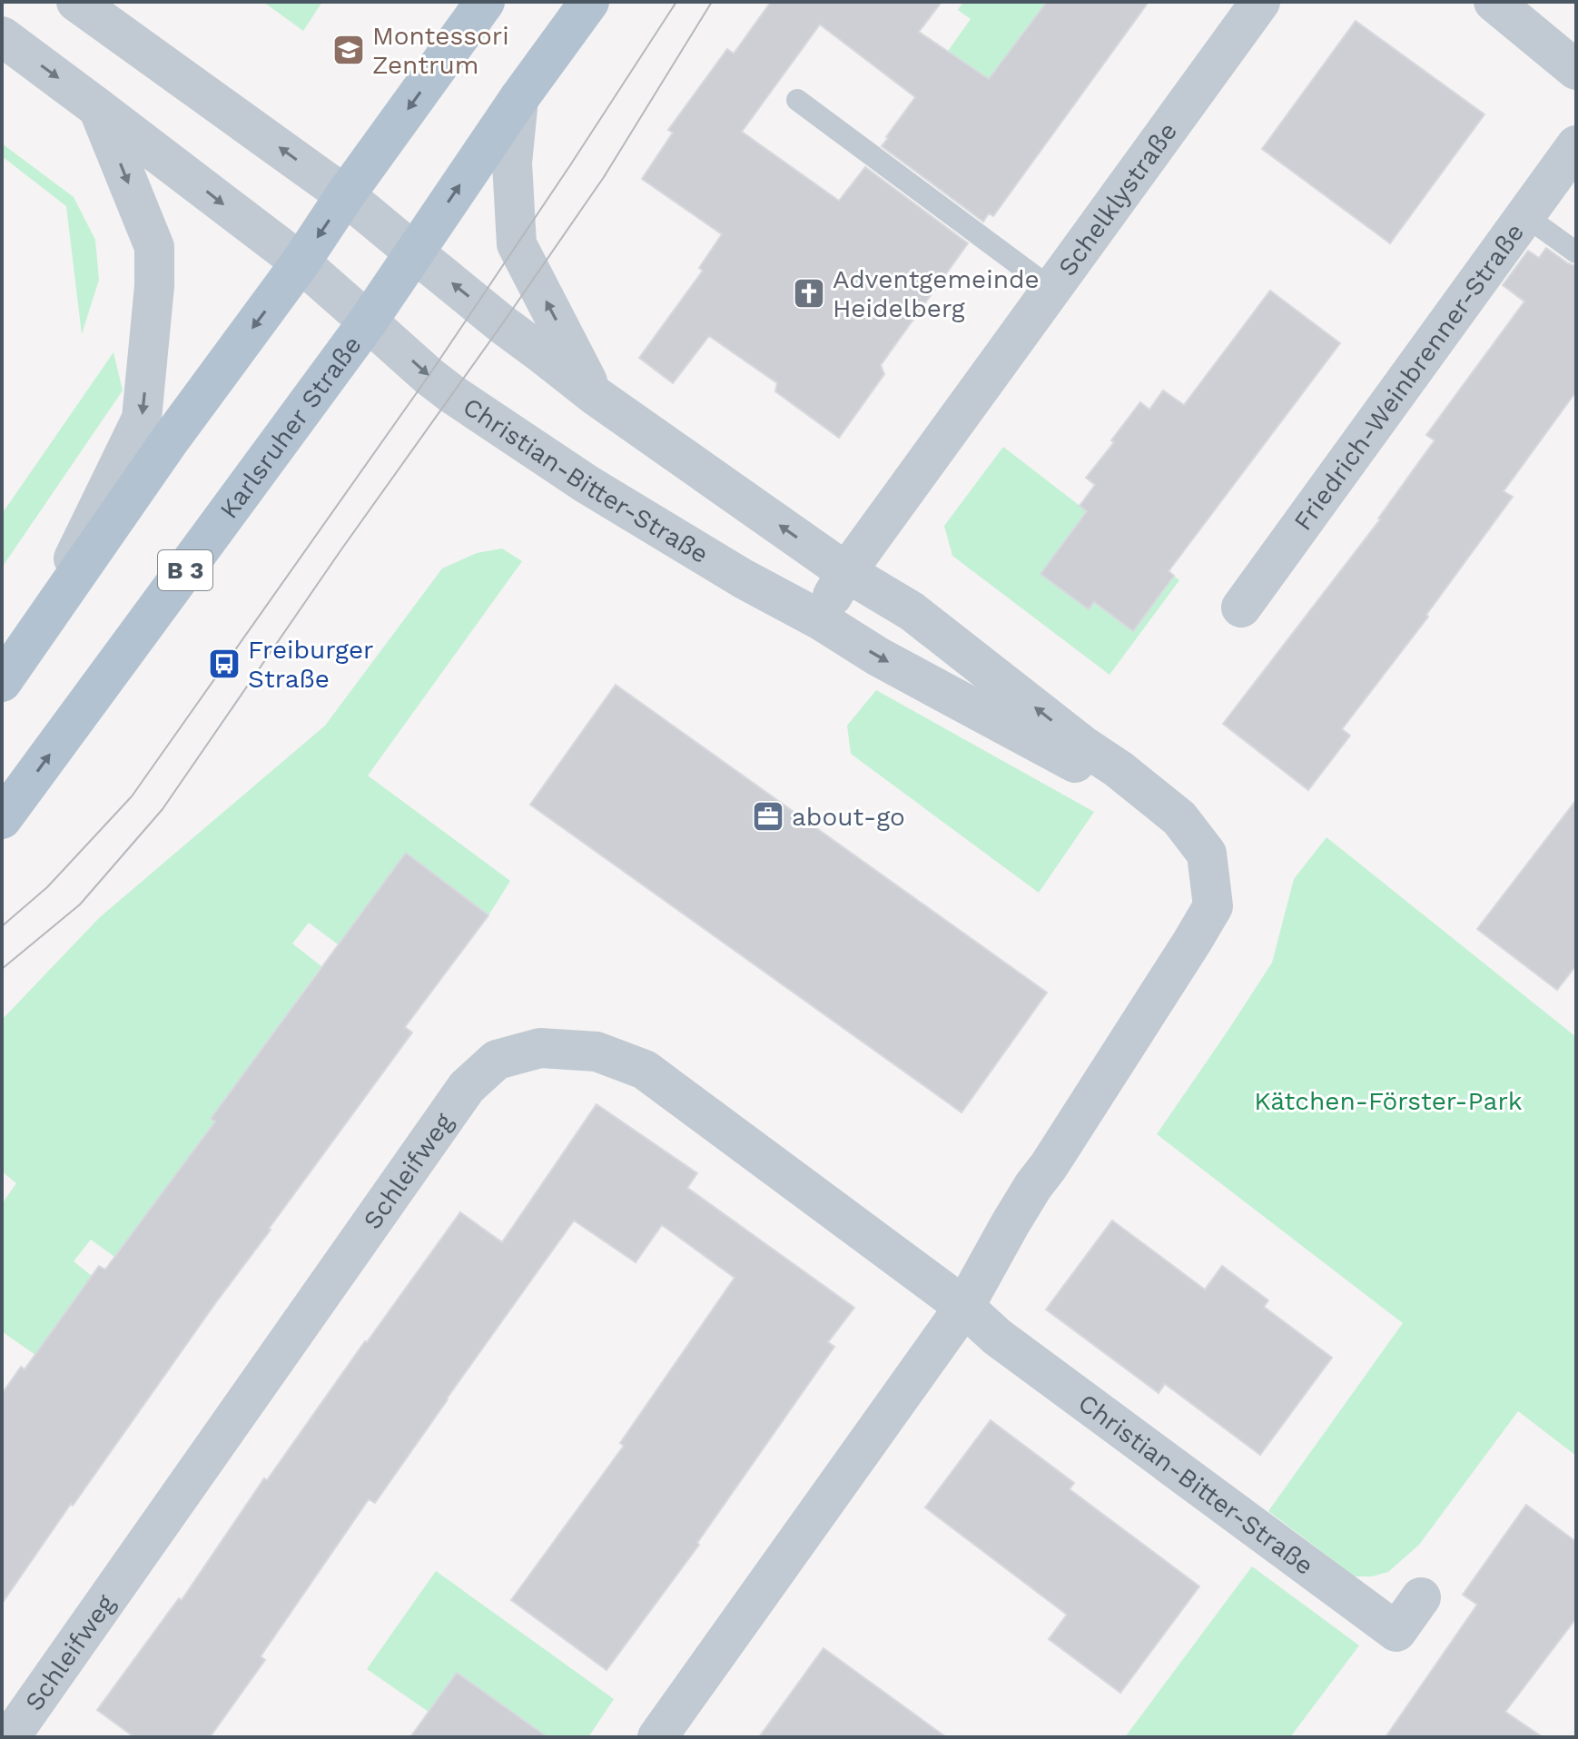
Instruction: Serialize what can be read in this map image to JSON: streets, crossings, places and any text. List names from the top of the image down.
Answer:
{
  "streets": {
    "main road": ["Karlsruher Straße", "B 3"],
    "street": [
      "Schelklystraße",
      "Friedrich-Weinbrenner-Straße",
      "Christian-Bitter-Straße",
      "Schleifweg"
    ]
  },
  "crossings": [
    ["Schelklystraße", "Christian-Bitter-Straße"],
    ["Karlsruher Straße", "Christian-Bitter-Straße"],
    ["Christian-Bitter-Straße", "Schleifweg"]
  ],
  "parks": ["Kätchen-Förster-Park"],
  "places": {
    "school or university": ["Montessori Zentrum"],
    "church": ["Adventgemeinde Heidelberg"],
    "bus stop": ["Freiburger Straße"],
    "office": ["about-go"]
  }
}
